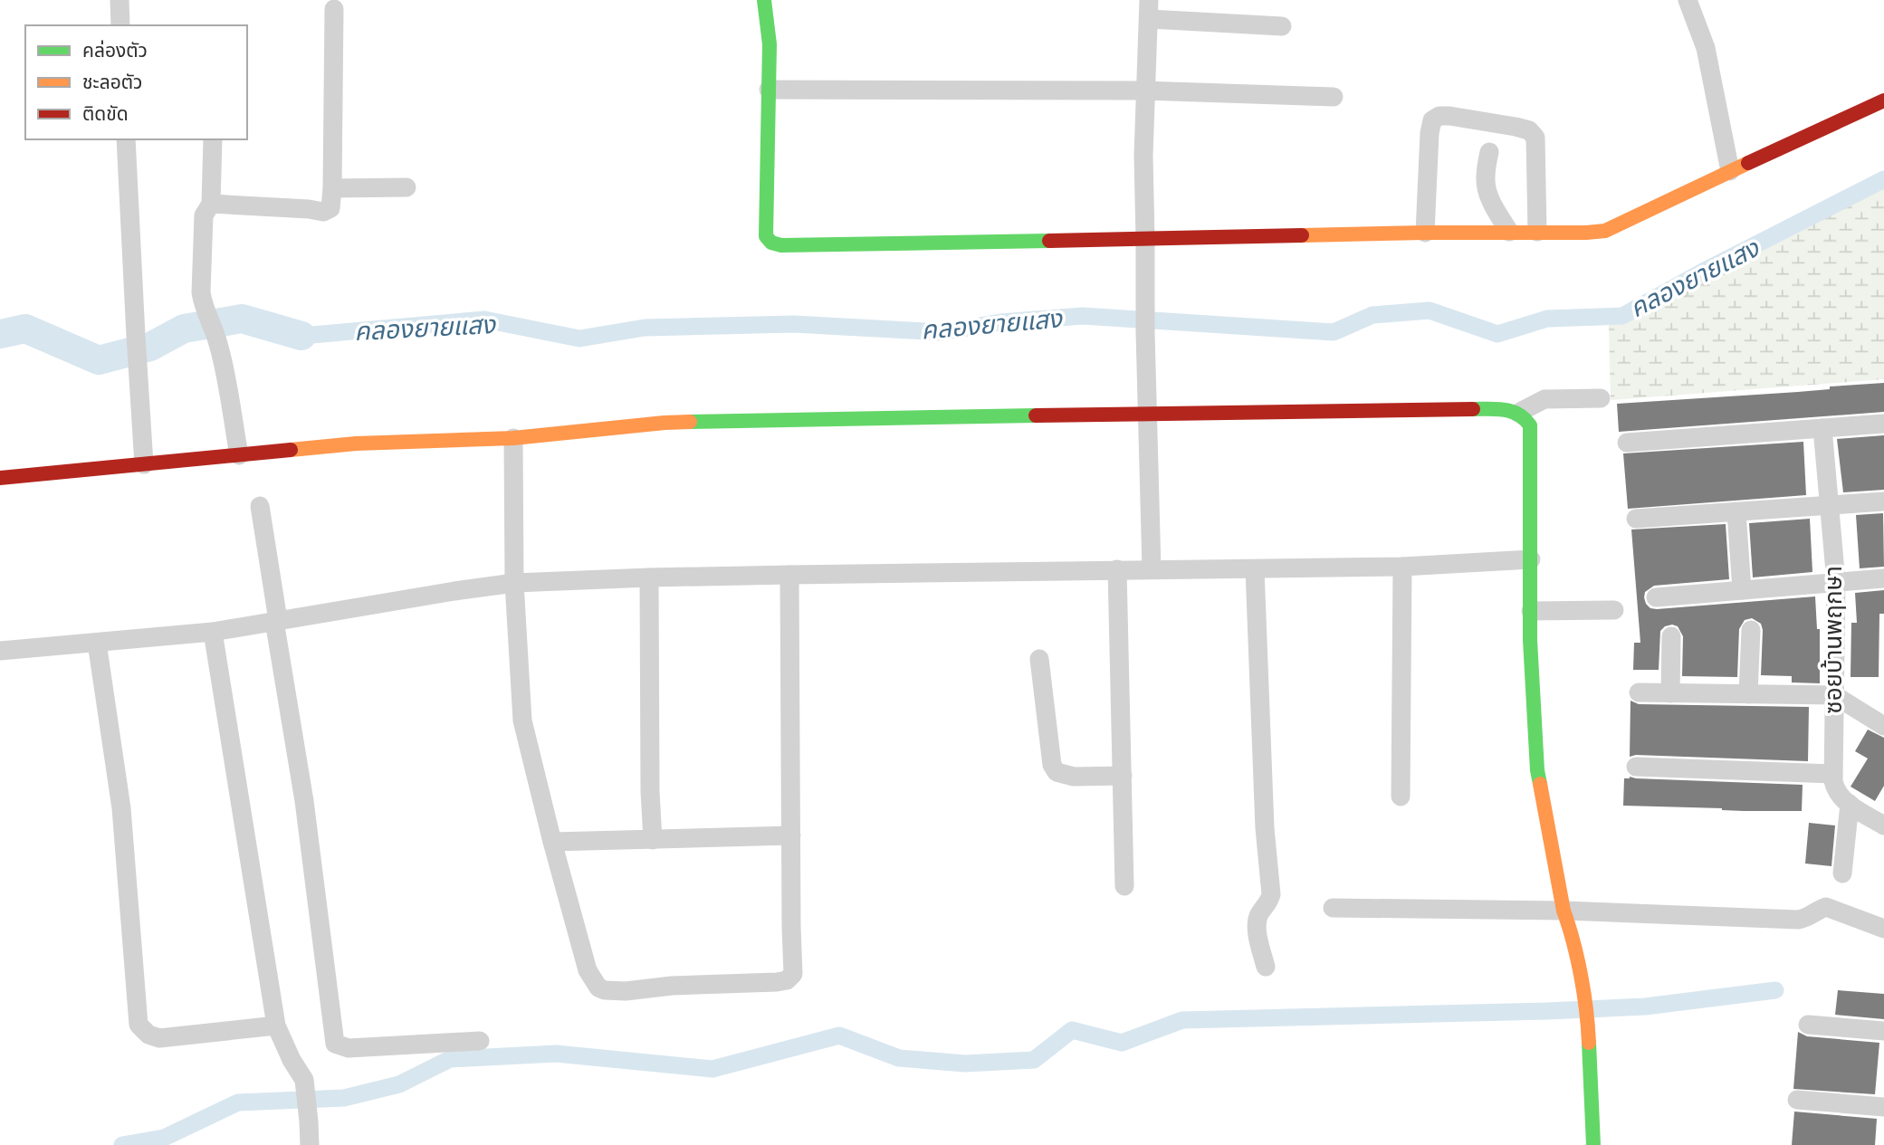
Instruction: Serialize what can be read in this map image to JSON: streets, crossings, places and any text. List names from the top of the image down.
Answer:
{
  "streets": {
    "street": ["ซอยบ้านพฤกษา"]
  },
  "water": ["คลองยายแสง"],
  "legend": ["คล่องตัว", "ชะลอตัว", "ติดขัด"]
}
